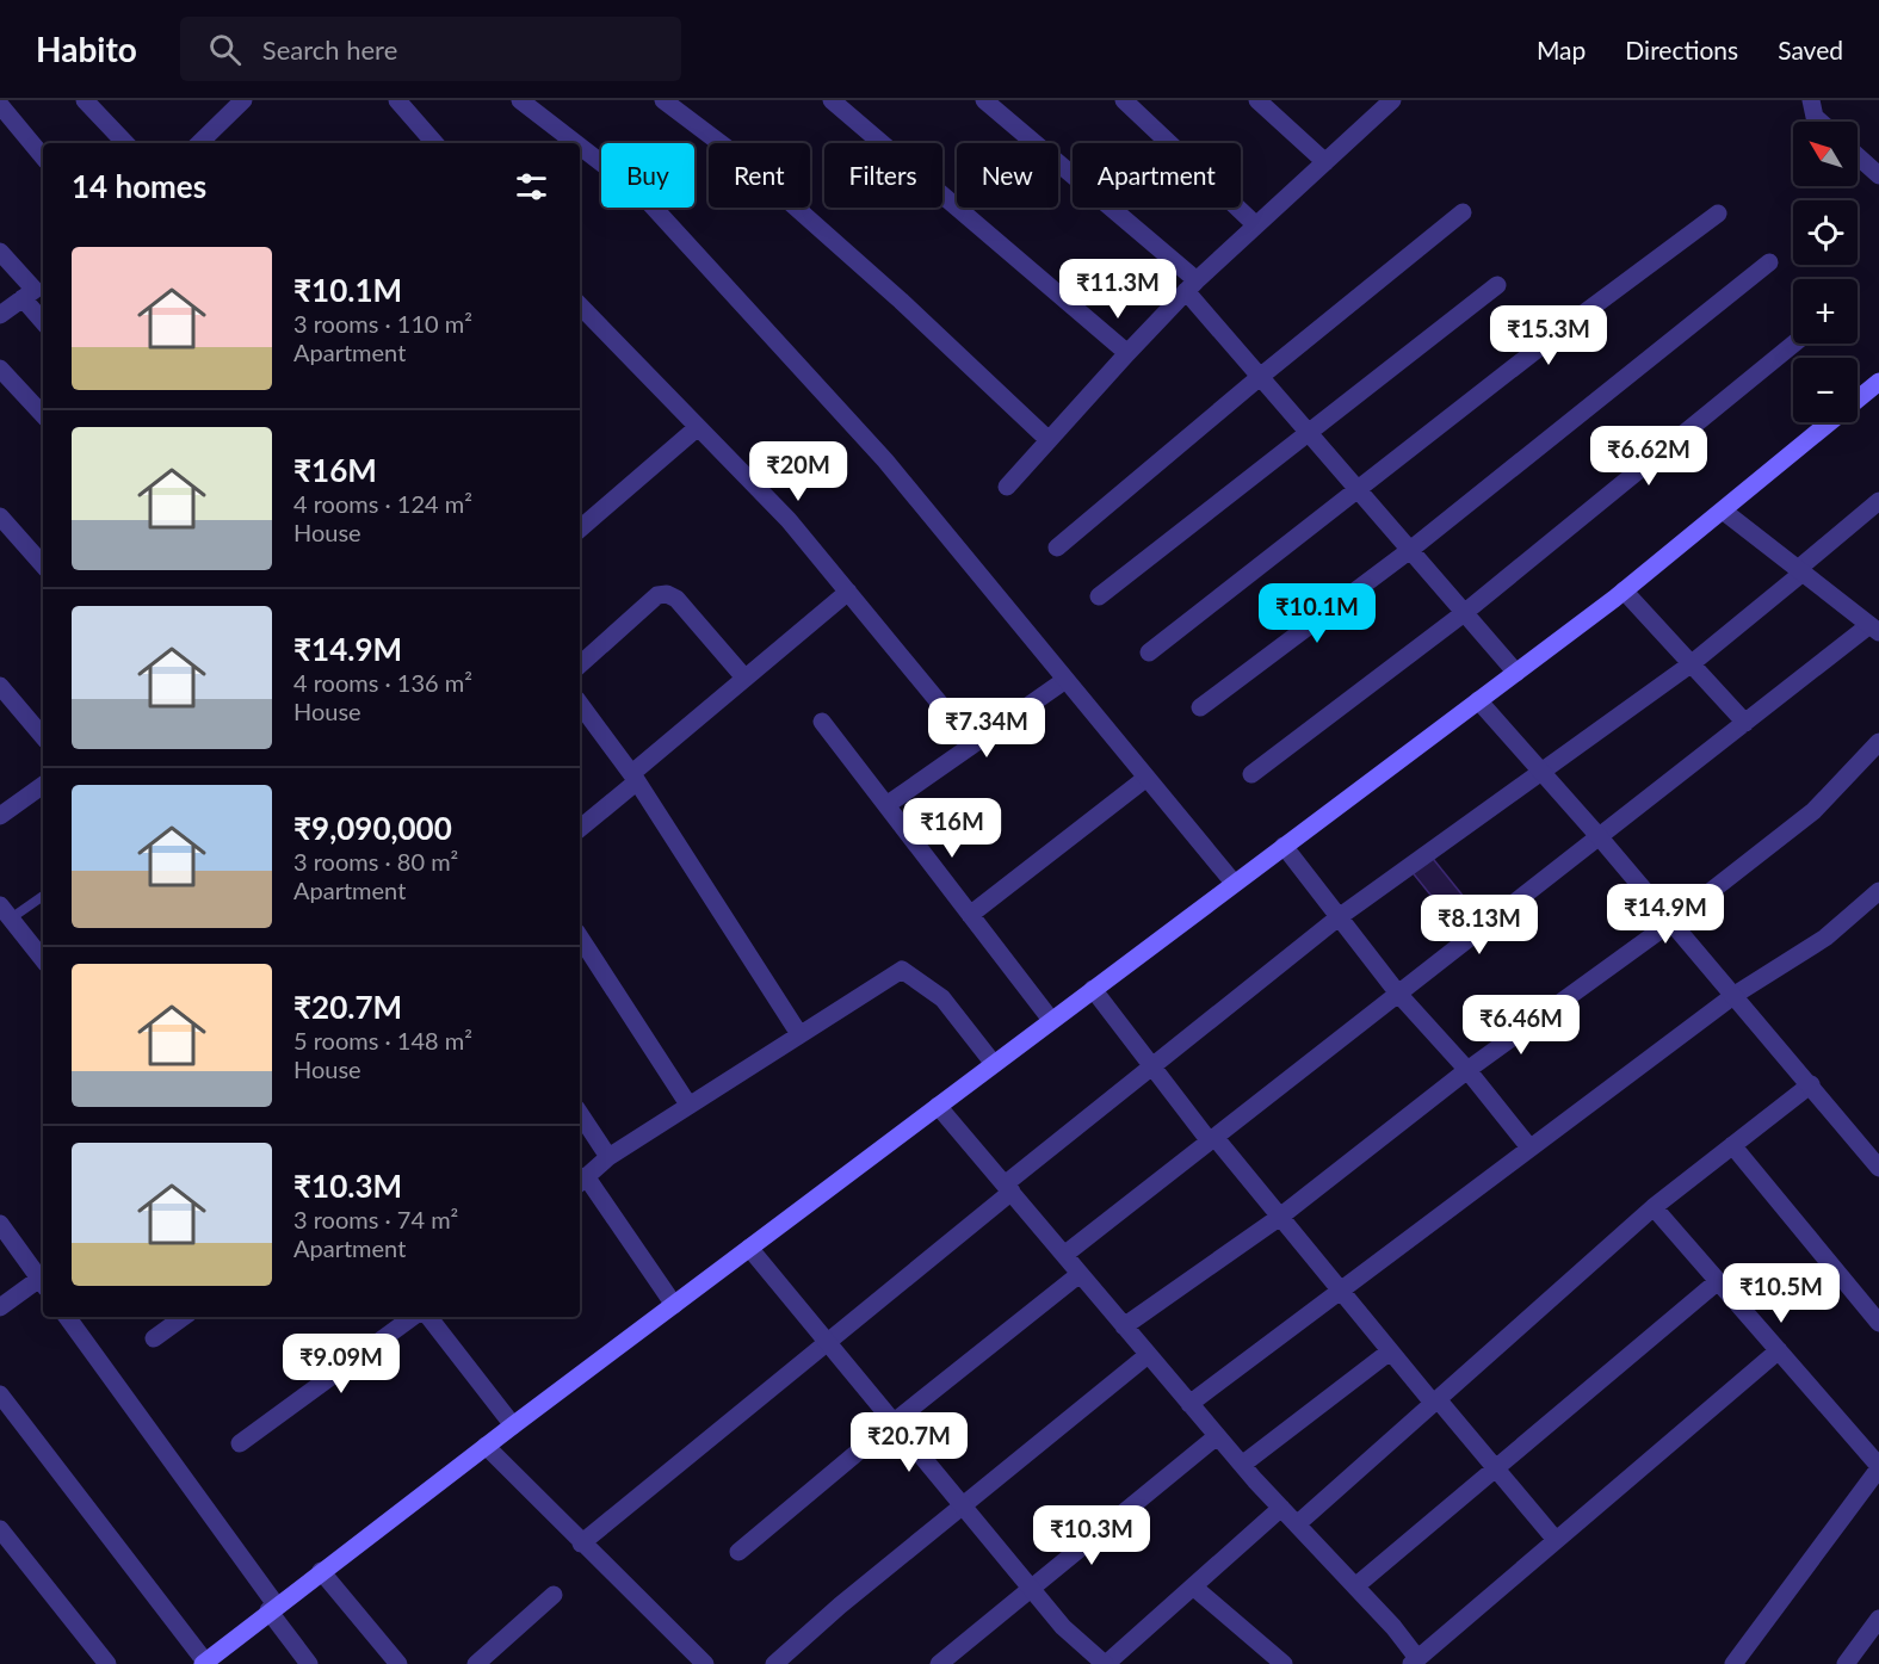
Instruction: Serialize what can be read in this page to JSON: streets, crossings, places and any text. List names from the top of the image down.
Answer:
{
  "north": "top left",
  "page": {
    "header": "Habito",
    "search": "Search here",
    "nav": ["Map", "Directions", "Saved"],
    "map_buttons": ["+", "−"],
    "chip": [
      "Buy",
      "Rent",
      "Filters",
      "New",
      "Apartment"
    ],
    "heading": "14 homes",
    "list": [
      {
        "name": "₹10.1M",
        "note": "3 rooms · 110 m² · Apartment"
      },
      {
        "name": "₹16M",
        "note": "4 rooms · 124 m² · House"
      },
      {
        "name": "₹14.9M",
        "note": "4 rooms · 136 m² · House"
      },
      {
        "name": "₹9,090,000",
        "note": "3 rooms · 80 m² · Apartment"
      },
      {
        "name": "₹20.7M",
        "note": "5 rooms · 148 m² · House"
      },
      {
        "name": "₹10.3M",
        "note": "3 rooms · 74 m² · Apartment"
      }
    ],
    "price": [
      "₹11.3M",
      "₹15.3M",
      "₹6.62M",
      "₹20M",
      "₹10.1M",
      "₹7.34M",
      "₹16M",
      "₹14.9M",
      "₹8.13M",
      "₹6.46M",
      "₹10.5M",
      "₹9.09M",
      "₹20.7M",
      "₹10.3M"
    ]
  }
}
